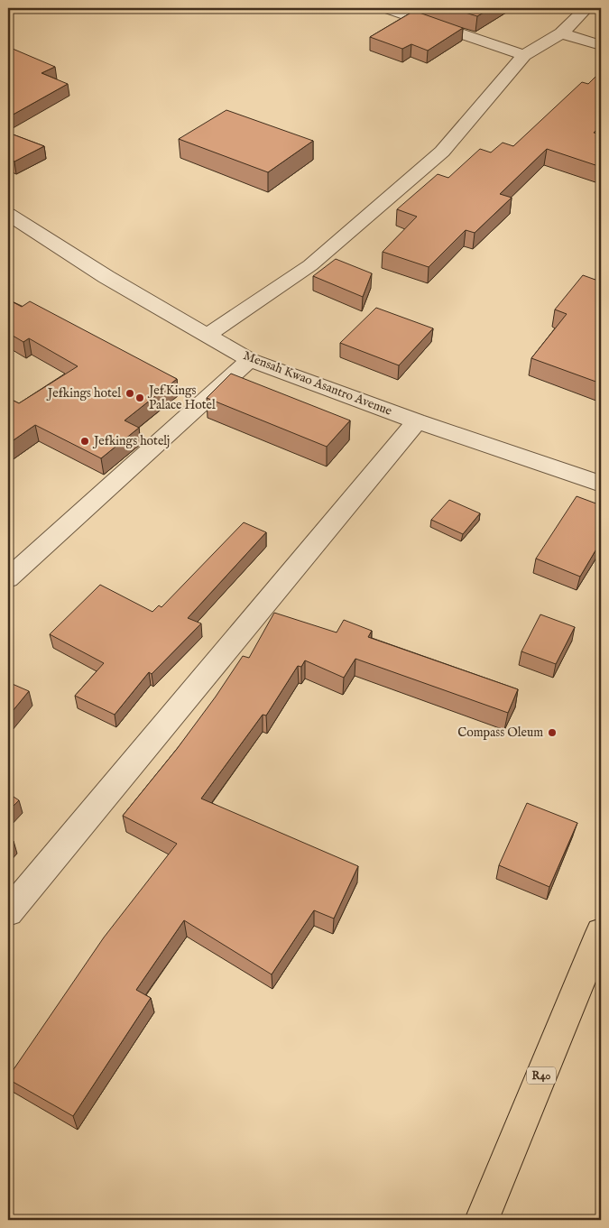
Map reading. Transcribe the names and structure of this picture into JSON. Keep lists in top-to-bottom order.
{
  "streets": {
    "main road": ["R40"],
    "street": ["Mensah Kwao Asantro Avenue"]
  },
  "places": [
    "Jefkings hotel",
    "JefKings Palace Hotel",
    "Jefkings hotelj",
    "Compass Oleum"
  ]
}
